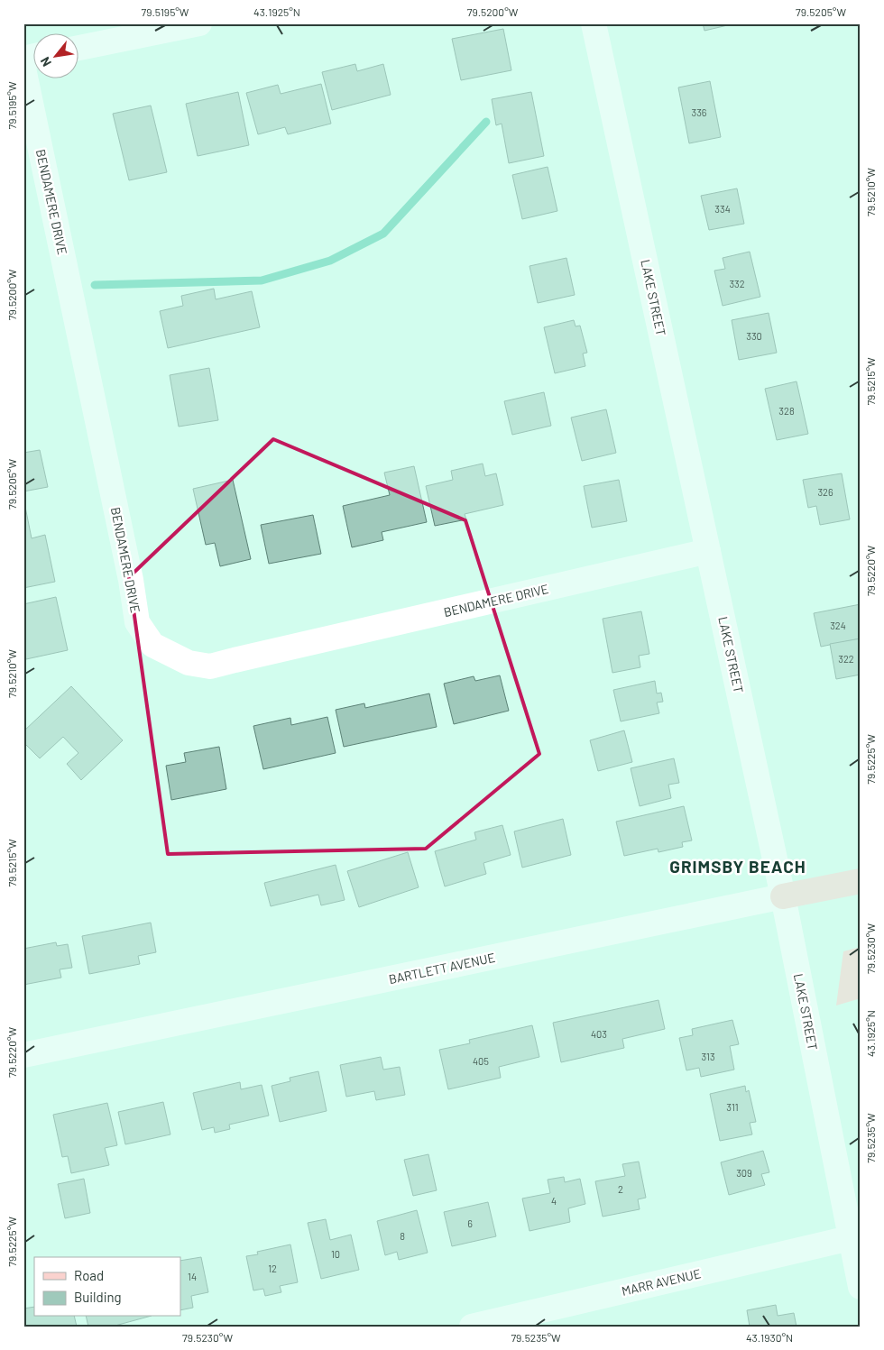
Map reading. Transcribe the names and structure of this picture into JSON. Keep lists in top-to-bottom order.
{
  "streets": {
    "main road": ["BARTLETT AVENUE"],
    "street": ["BENDAMERE DRIVE", "LAKE STREET", "MARR AVENUE"]
  },
  "crossings": [
    ["BENDAMERE DRIVE", "LAKE STREET"],
    ["LAKE STREET", "BARTLETT AVENUE"],
    ["LAKE STREET", "MARR AVENUE"]
  ],
  "districts": ["GRIMSBY BEACH"],
  "house_numbers": [
    "336",
    "334",
    "332",
    "330",
    "328",
    "326",
    "324",
    "322",
    "403",
    "313",
    "405",
    "311",
    "309",
    "2",
    "4",
    "6",
    "8",
    "10",
    "12",
    "14"
  ],
  "legend": ["Road", "Building"],
  "north": "bottom left",
  "coordinates": [
    "79.5195°W",
    "43.1925°N",
    "79.5200°W",
    "79.5205°W",
    "79.5210°W",
    "79.5215°W",
    "79.5220°W",
    "79.5225°W",
    "79.5230°W",
    "79.5235°W",
    "43.1930°N"
  ]
}
